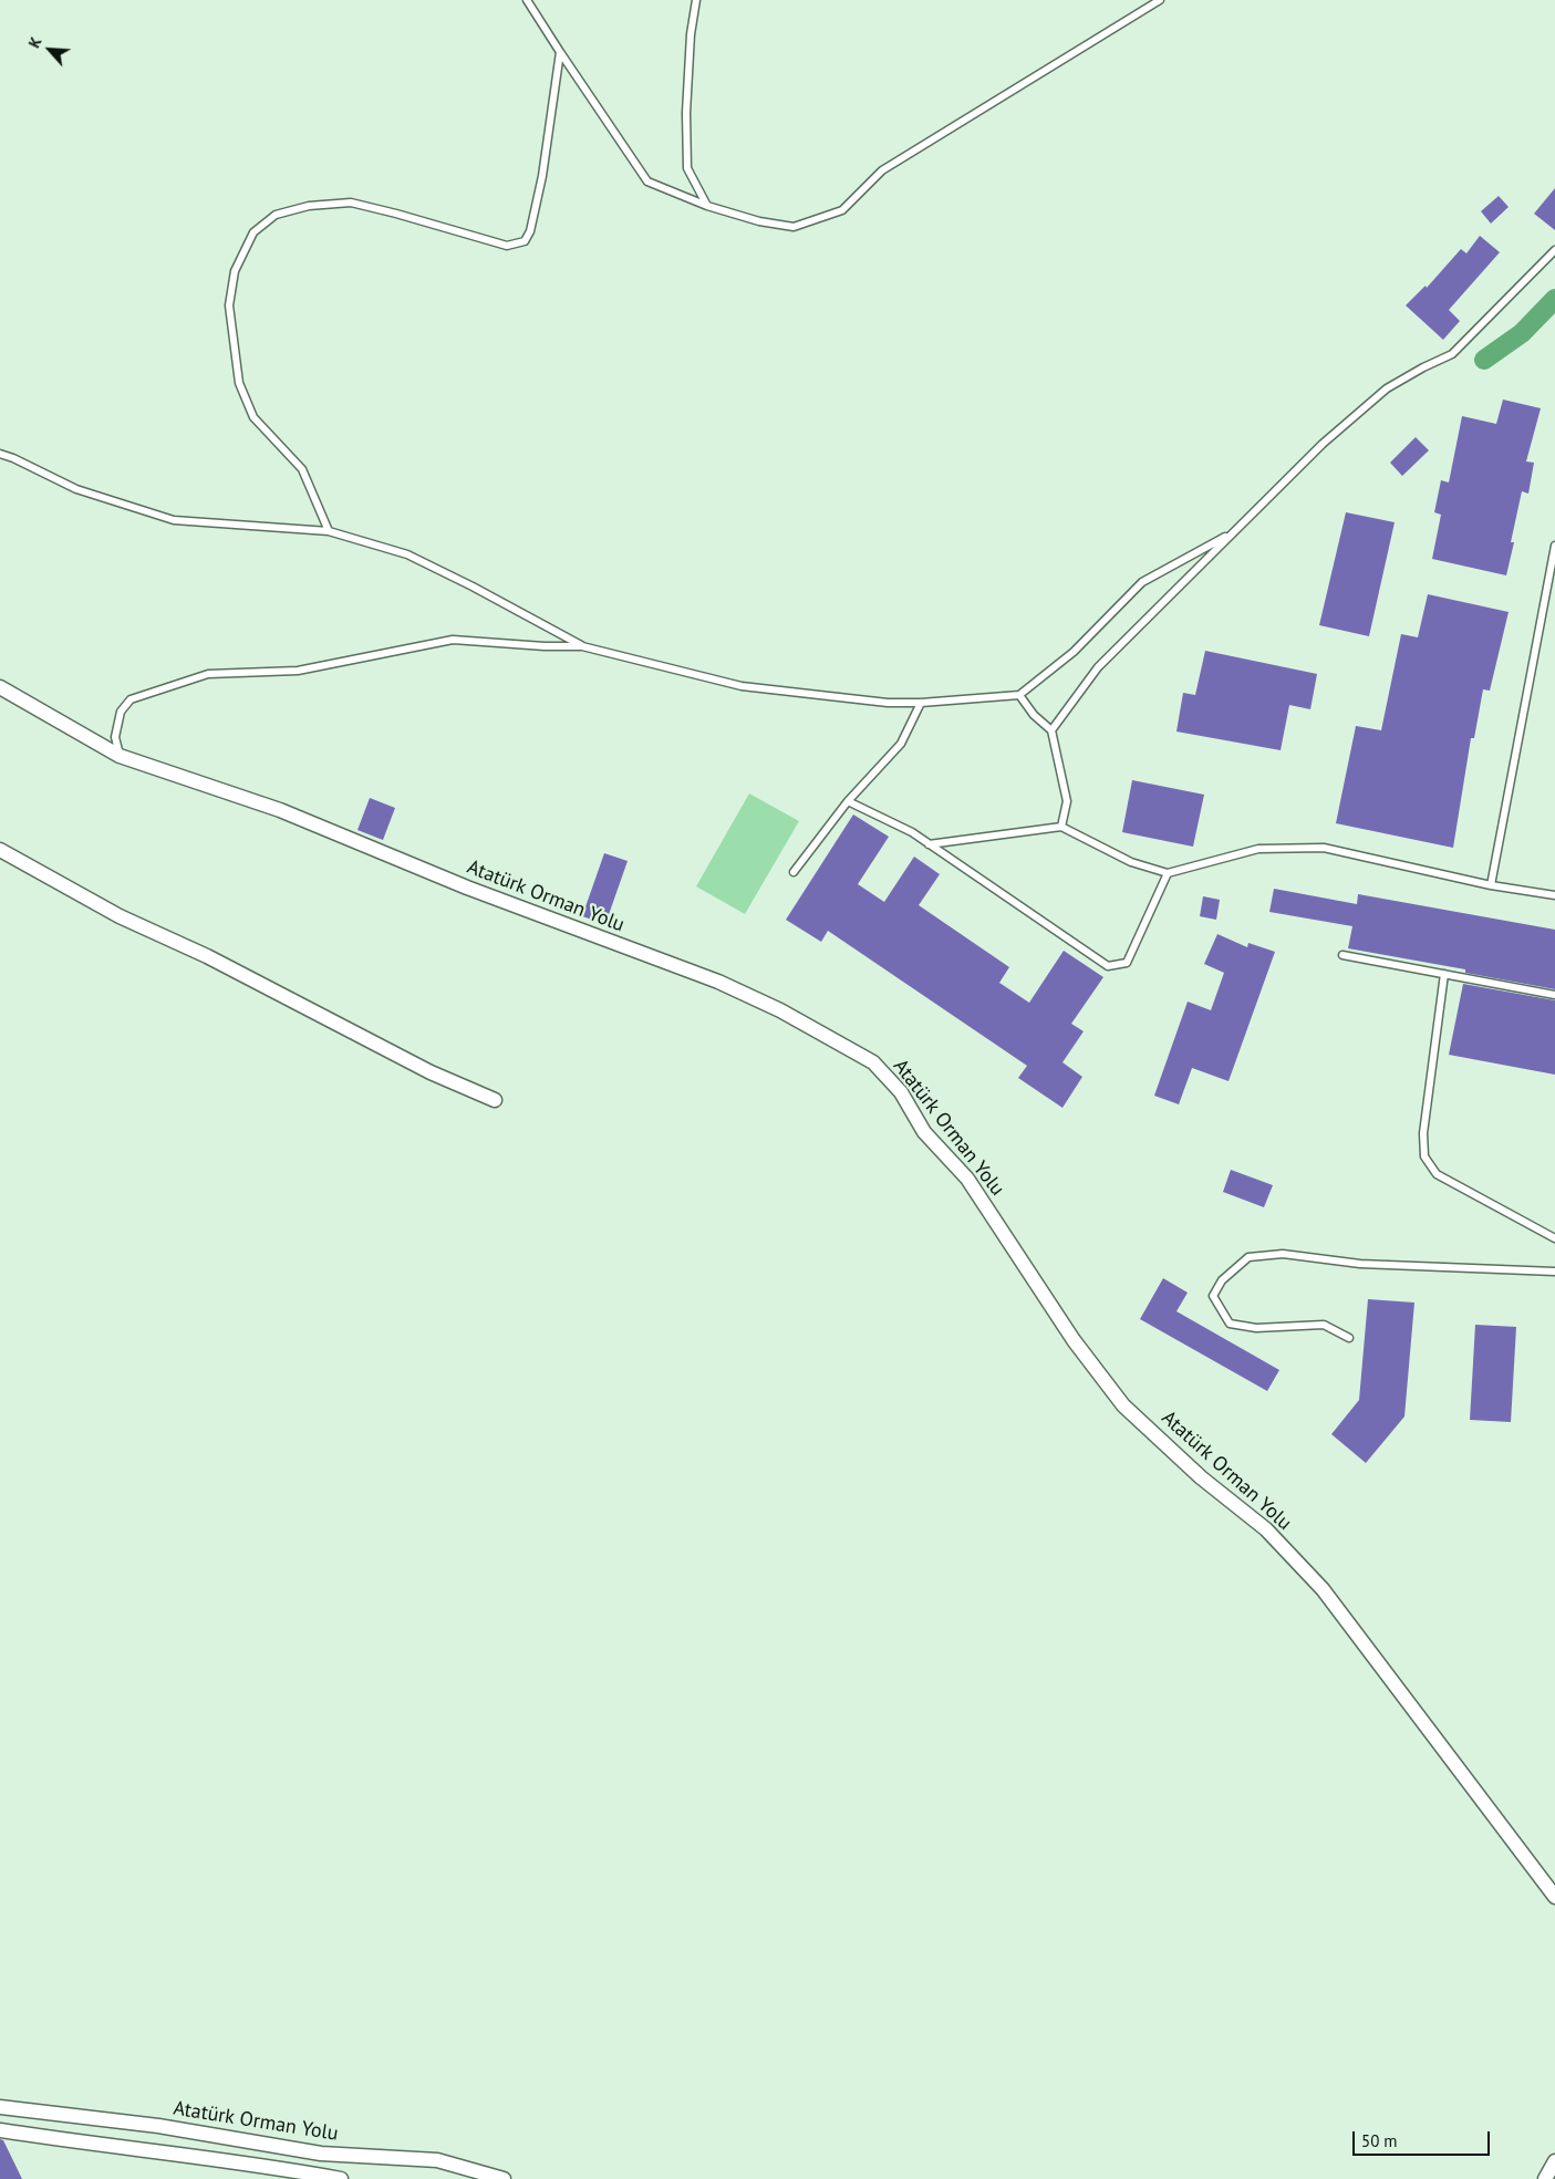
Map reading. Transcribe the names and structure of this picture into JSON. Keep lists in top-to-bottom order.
{
  "streets": {
    "street": ["Atatürk Orman Yolu"]
  },
  "scale_bar": "50 m",
  "north": "top left"
}
